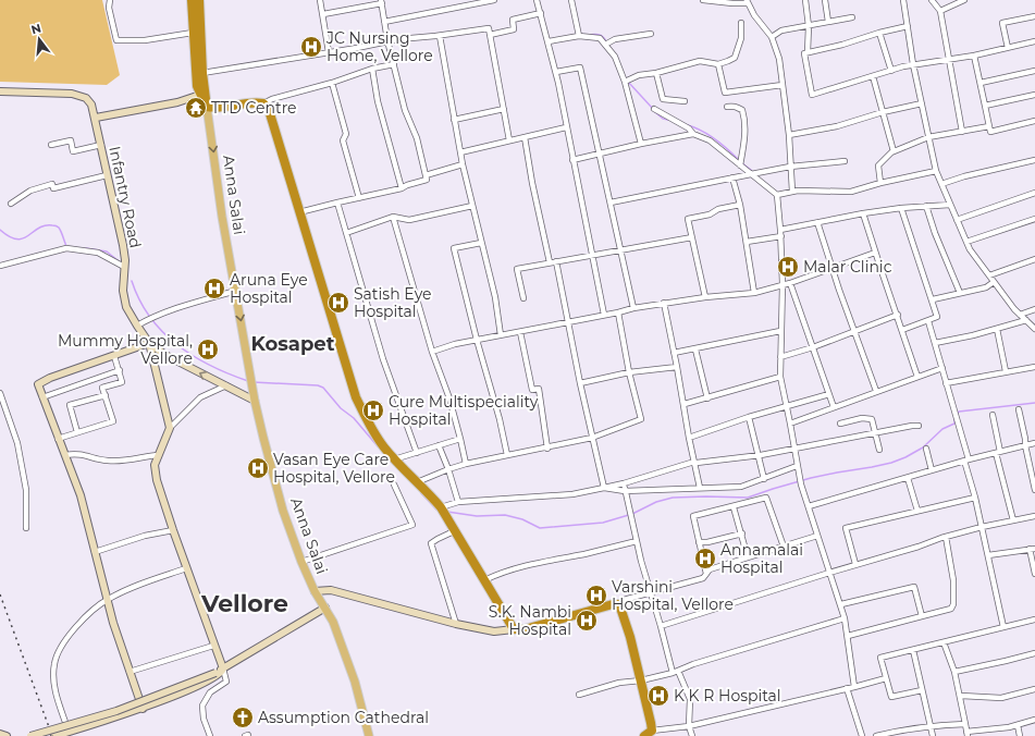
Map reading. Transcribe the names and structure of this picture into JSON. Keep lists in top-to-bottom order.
{
  "streets": {
    "highway": ["Anna Salai"],
    "street": ["Infantry Road"]
  },
  "crossings": [
    ["Anna Salai", "Infantry Road"]
  ],
  "districts": ["Kosapet", "Vellore"],
  "places": {
    "hospital": [
      "JC Nursing Home, Vellore",
      "Malar Clinic",
      "Aruna Eye Hospital",
      "Satish Eye Hospital",
      "Mummy Hospital, Vellore",
      "Cure Multispeciality Hospital",
      "Vasan Eye Care Hospital, Vellore",
      "Annamalai Hospital",
      "Varshini Hospital, Vellore",
      "S.K. Nambi Hospital",
      "K K R Hospital"
    ],
    "temple": ["TTD Centre"],
    "church": ["Assumption Cathedral"]
  },
  "north": "top"
}
